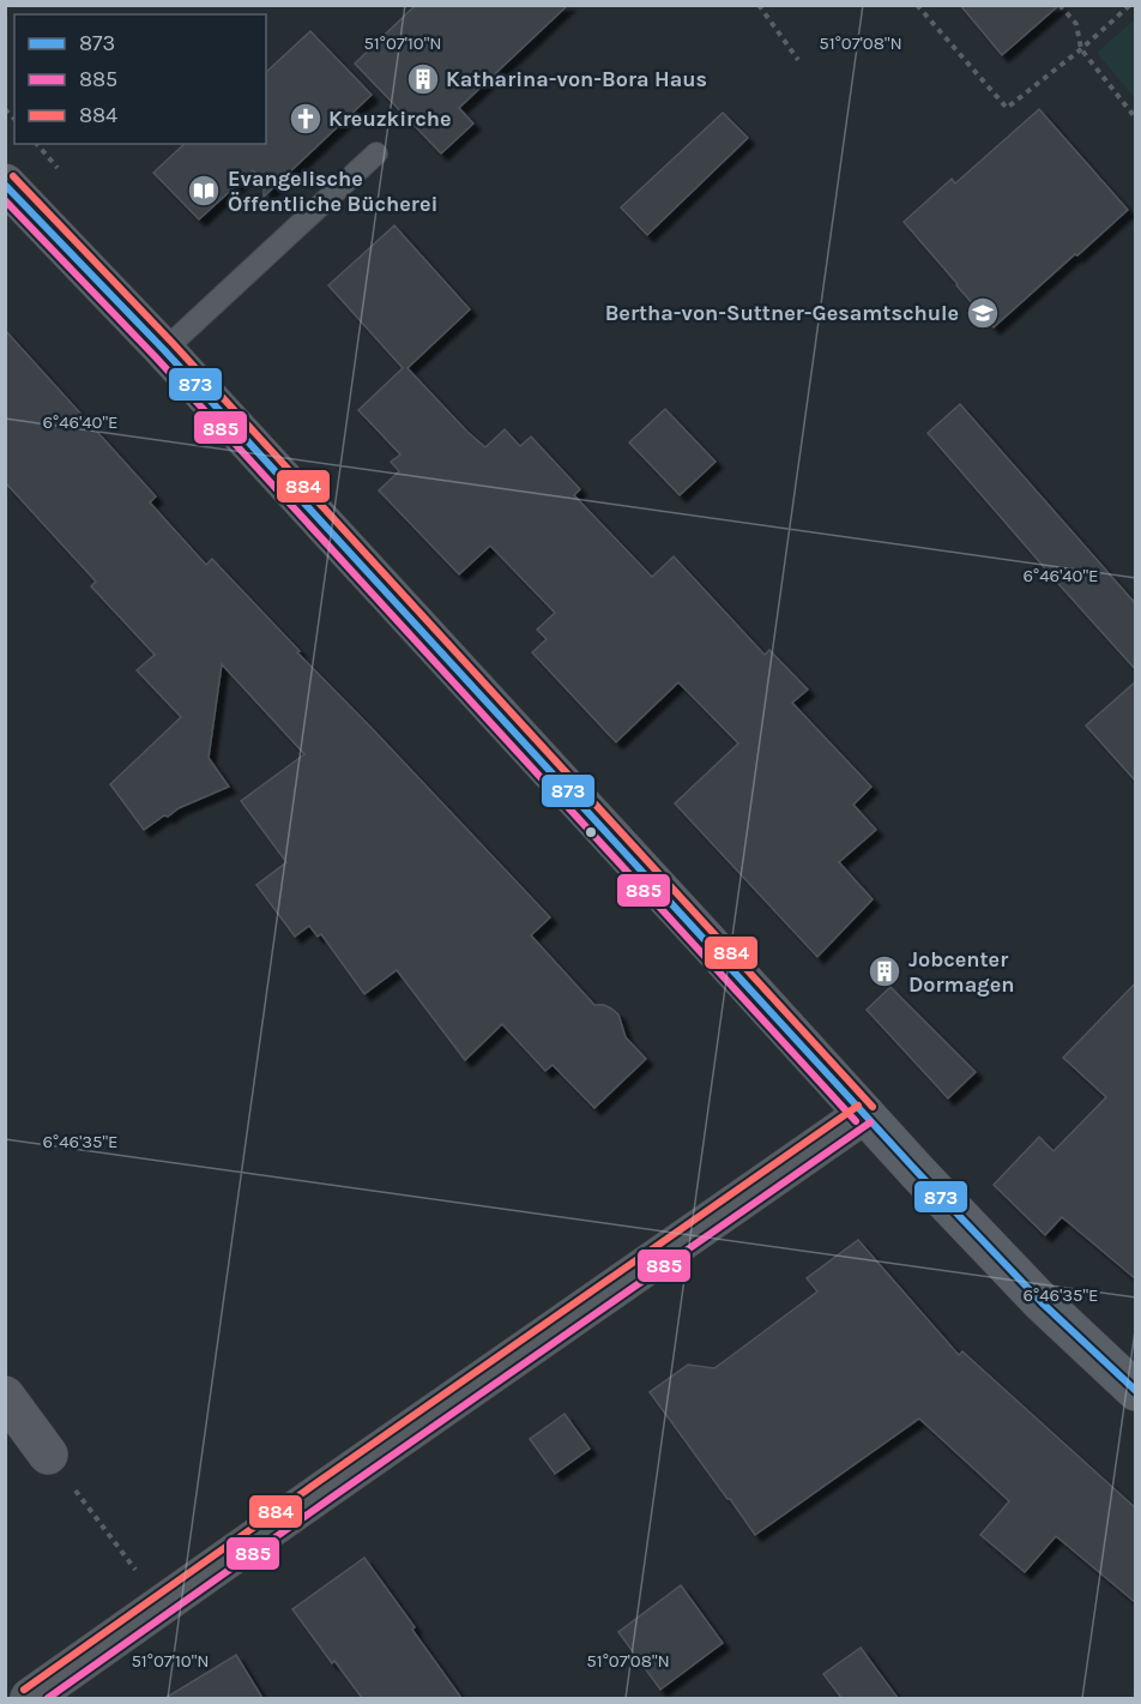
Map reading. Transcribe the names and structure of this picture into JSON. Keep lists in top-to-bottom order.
{
  "places": {
    "building": ["Katharina-von-Bora Haus", "Jobcenter Dormagen"],
    "church": ["Kreuzkirche"],
    "library": ["Evangelische Öffentliche Bücherei"],
    "school or university": ["Bertha-von-Suttner-Gesamtschule"]
  },
  "lines": ["transit line 884", "transit line 873", "transit line 885"],
  "legend": ["873", "885", "884"],
  "coordinates": [
    "51°07'10\"N",
    "51°07'08\"N",
    "6°46'40\"E",
    "6°46'35\"E"
  ]
}
